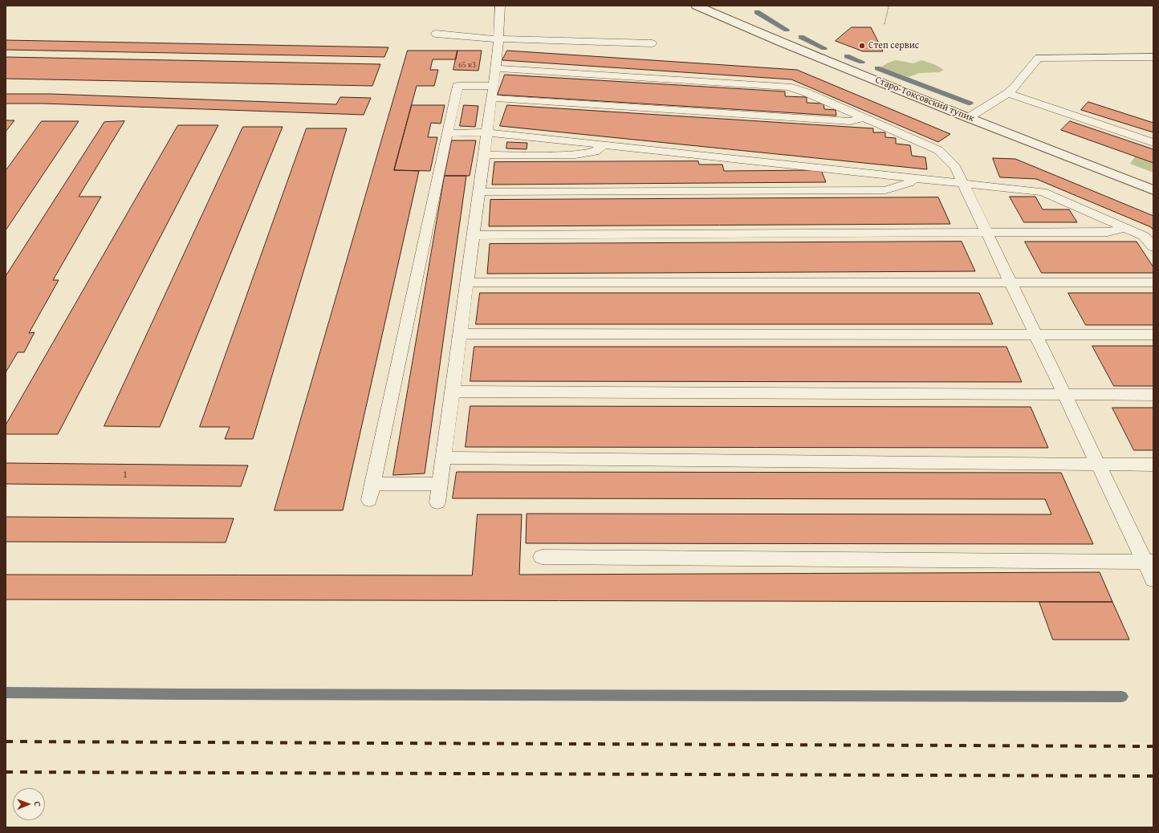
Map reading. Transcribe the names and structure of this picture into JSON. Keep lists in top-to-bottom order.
{
  "streets": {
    "street": ["Старо-Токсовский тупик"]
  },
  "places": ["Степ сервис"],
  "house_numbers": ["65 к3", "1"],
  "north": "right"
}
